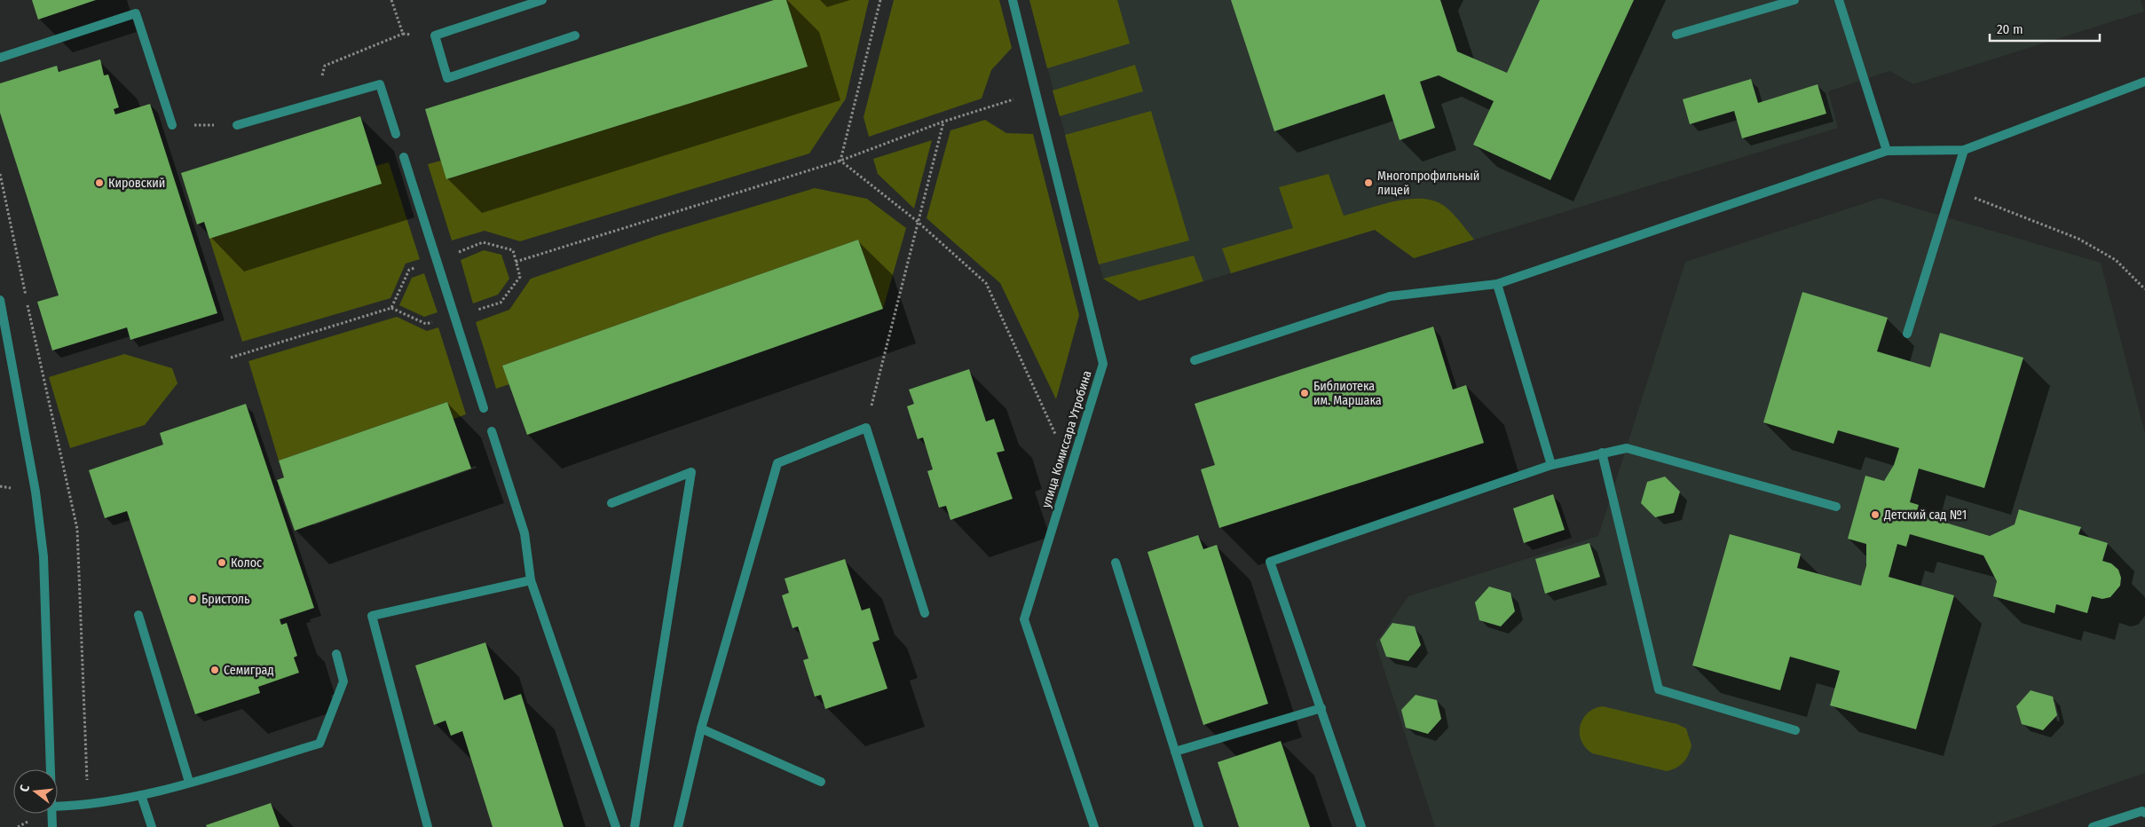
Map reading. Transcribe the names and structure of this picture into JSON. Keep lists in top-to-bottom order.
{
  "streets": {
    "street": ["улица Комиссара Утробина"]
  },
  "places": [
    "Кировский",
    "Многопрофильный лицей",
    "Библиотека им. Маршака",
    "Детский сад №1",
    "Колос",
    "Бристоль",
    "Семиград"
  ],
  "scale_bar": "20 m",
  "north": "left"
}
